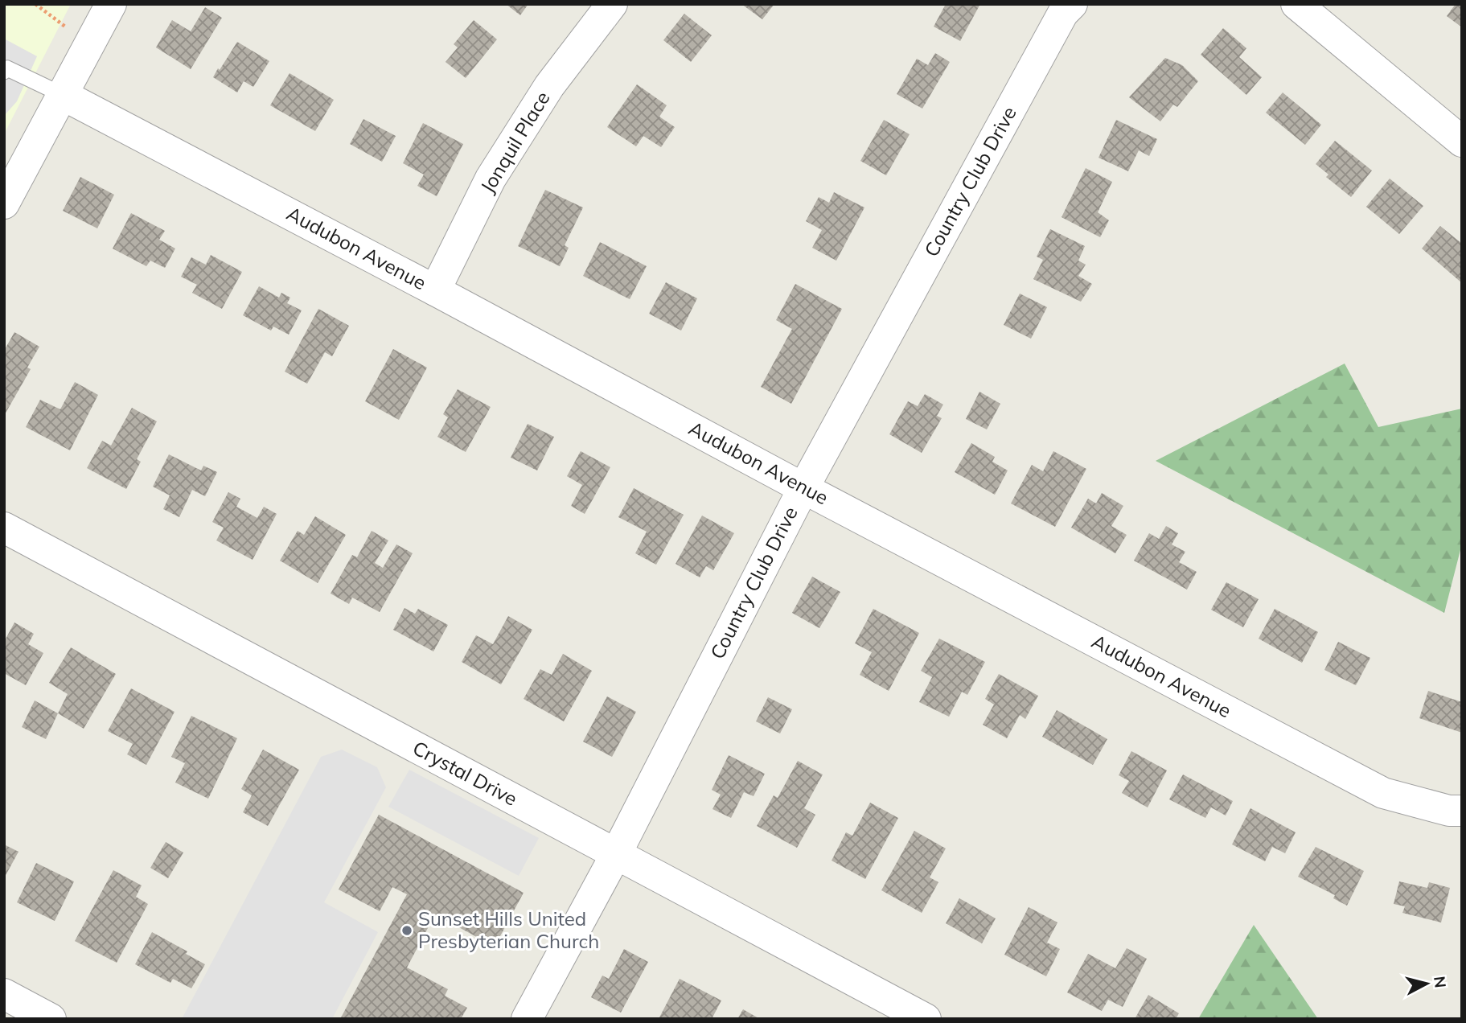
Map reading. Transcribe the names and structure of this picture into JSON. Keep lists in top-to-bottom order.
{
  "streets": {
    "street": [
      "Jonquil Place",
      "Country Club Drive",
      "Audubon Avenue",
      "Crystal Drive"
    ]
  },
  "crossings": [
    ["Jonquil Place", "Audubon Avenue"],
    ["Country Club Drive", "Audubon Avenue"],
    ["Country Club Drive", "Crystal Drive"]
  ],
  "places": ["Sunset Hills United Presbyterian Church"],
  "north": "right"
}
